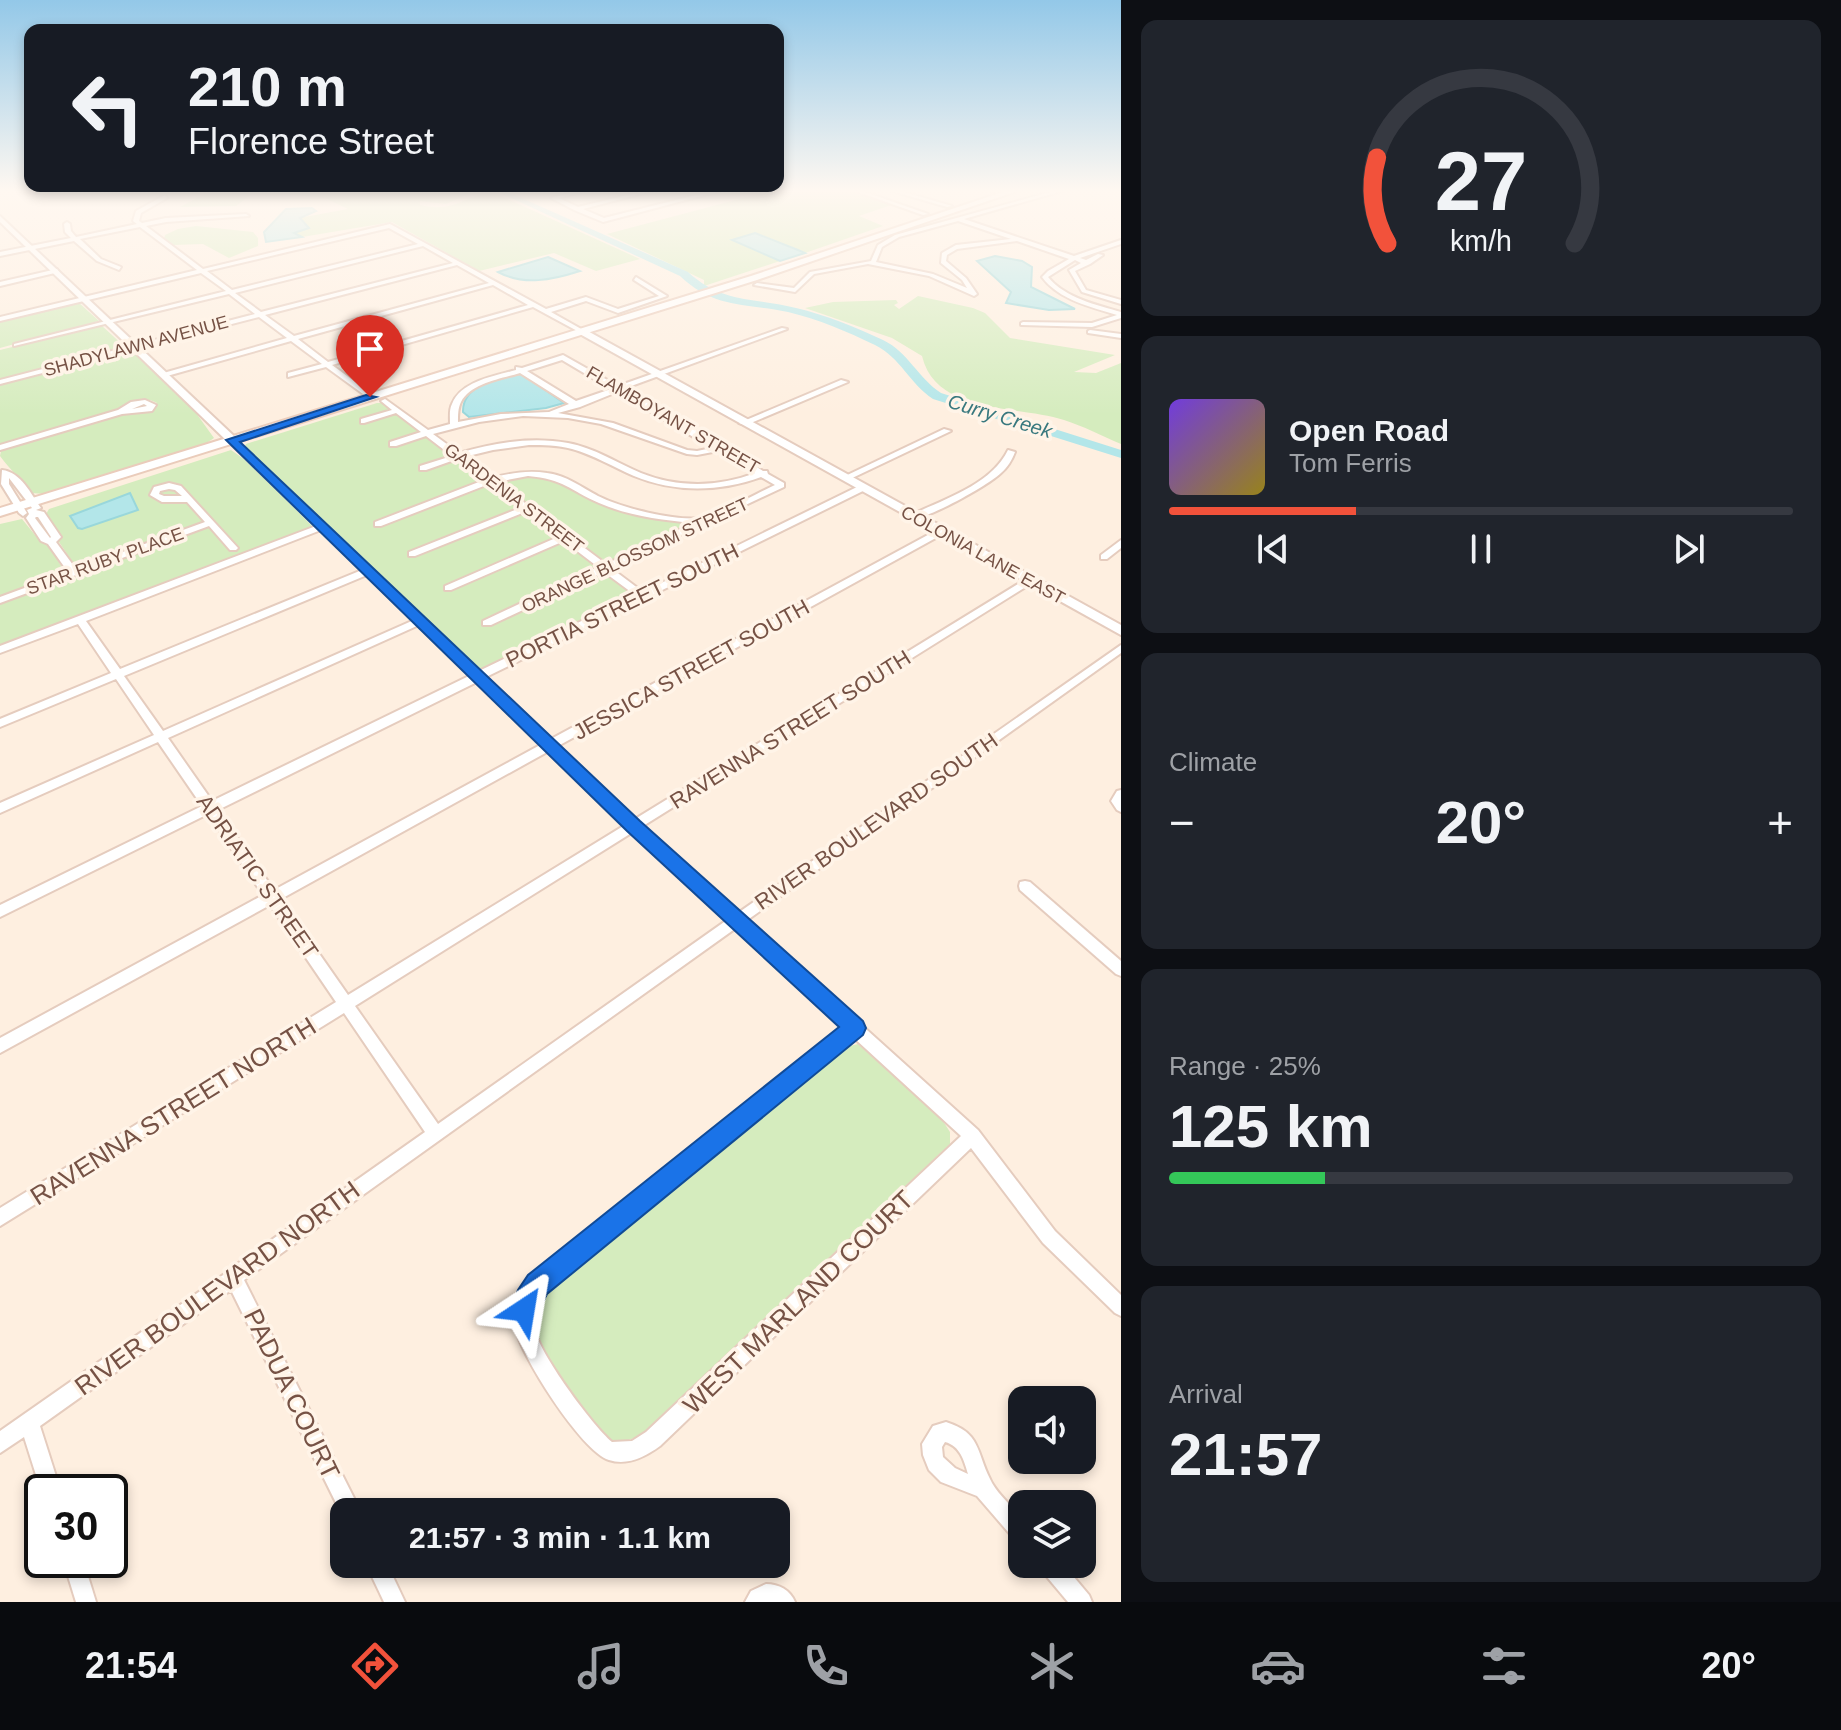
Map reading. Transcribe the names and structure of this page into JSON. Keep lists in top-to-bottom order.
{
  "streets": {
    "street": [
      "SHADYLAWN AVENUE",
      "FLAMBOYANT STREET",
      "GARDENIA STREET",
      "ORANGE BLOSSOM STREET",
      "COLONIA LANE EAST",
      "STAR RUBY PLACE",
      "PORTIA STREET SOUTH",
      "JESSICA STREET SOUTH",
      "RAVENNA STREET SOUTH",
      "RIVER BOULEVARD SOUTH",
      "ADRIATIC STREET",
      "RAVENNA STREET NORTH",
      "RIVER BOULEVARD NORTH",
      "WEST MARLAND COURT",
      "PADUA COURT"
    ]
  },
  "crossings": [
    ["FLAMBOYANT STREET", "ORANGE BLOSSOM STREET"],
    ["GARDENIA STREET", "ORANGE BLOSSOM STREET"],
    ["GARDENIA STREET", "PORTIA STREET SOUTH"],
    ["COLONIA LANE EAST", "PORTIA STREET SOUTH"],
    ["COLONIA LANE EAST", "JESSICA STREET SOUTH"],
    ["COLONIA LANE EAST", "RAVENNA STREET SOUTH"],
    ["PORTIA STREET SOUTH", "ADRIATIC STREET"],
    ["JESSICA STREET SOUTH", "ADRIATIC STREET"],
    ["RAVENNA STREET SOUTH", "ADRIATIC STREET"],
    ["RAVENNA STREET SOUTH", "RAVENNA STREET NORTH"],
    ["RIVER BOULEVARD SOUTH", "ADRIATIC STREET"],
    ["RIVER BOULEVARD SOUTH", "RIVER BOULEVARD NORTH"],
    ["ADRIATIC STREET", "RAVENNA STREET NORTH"],
    ["ADRIATIC STREET", "RIVER BOULEVARD NORTH"],
    ["RIVER BOULEVARD NORTH", "PADUA COURT"]
  ],
  "water": ["Curry Creek"],
  "page": {
    "turn": ["210 m", "Florence Street"],
    "song": ["Open Road", "Tom Ferris"],
    "tile": [
      "Climate",
      ["Range · 25%", "125 km"],
      ["Arrival", "21:57"]
    ],
    "heat": ["−", "20°", "+"],
    "limit": "30",
    "trip": "21:57 · 3 min · 1.1 km",
    "tabs": ["21:54", "20°"],
    "gauge": ["27", "km/h"]
  }
}
